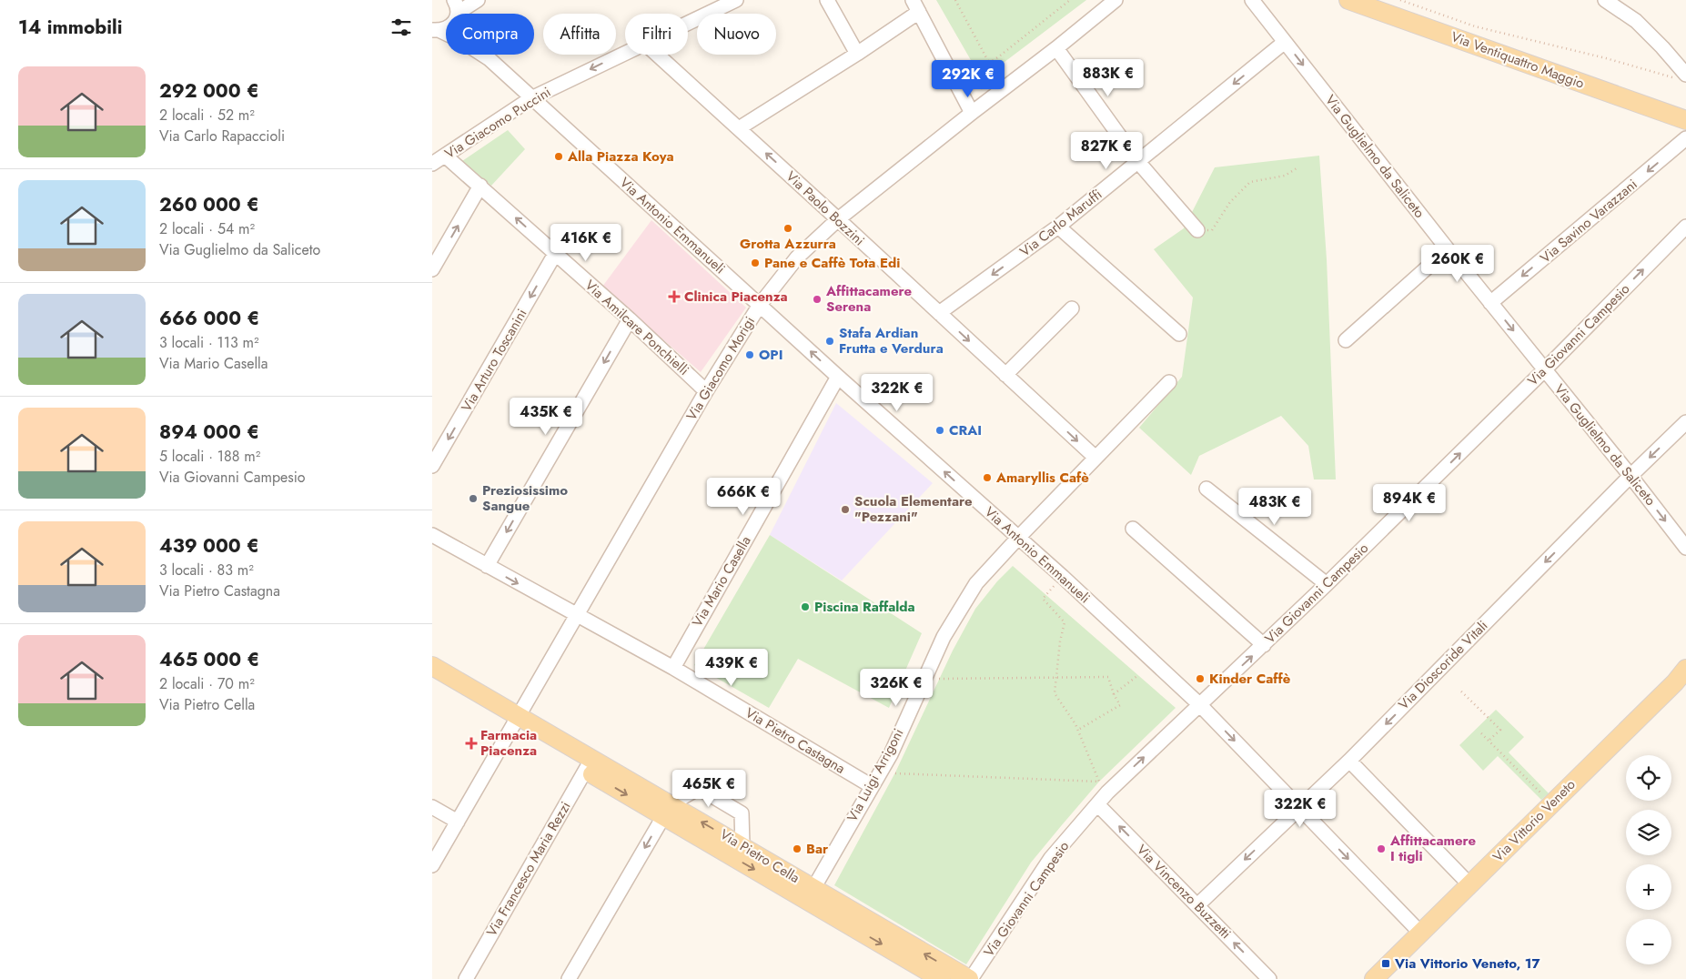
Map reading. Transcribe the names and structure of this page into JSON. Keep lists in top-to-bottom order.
{
  "streets": {
    "main road": ["Via Ventiquattro Maggio", "Via Vittorio Veneto", "Via Pietro Cella"],
    "street": [
      "Via Giacomo Puccini",
      "Via Guglielmo da Saliceto",
      "Via Paolo Bozzini",
      "Via Savino Varazzani",
      "Via Carlo Maruffi",
      "Via Antonio Emmanueli",
      "Via Amilcare Ponchielli",
      "Via Giovanni Campesio",
      "Via Arturo Toscanini",
      "Via Giacomo Morigi",
      "Via Mario Casella",
      "Via Dioscoride Vitali",
      "Via Pietro Castagna",
      "Via Luigi Arrigoni",
      "Via Francesco Maria Rezzi",
      "Via Vincenzo Buzzetti"
    ]
  },
  "crossings": [
    ["Via Giacomo Puccini", "Via Antonio Emmanueli"],
    ["Via Giacomo Puccini", "Via Amilcare Ponchielli"],
    ["Via Guglielmo da Saliceto", "Via Savino Varazzani"],
    ["Via Guglielmo da Saliceto", "Via Carlo Maruffi"],
    ["Via Guglielmo da Saliceto", "Via Giovanni Campesio"],
    ["Via Guglielmo da Saliceto", "Via Dioscoride Vitali"],
    ["Via Paolo Bozzini", "Via Carlo Maruffi"],
    ["Via Paolo Bozzini", "Via Giacomo Morigi"],
    ["Via Paolo Bozzini", "Via Luigi Arrigoni"],
    ["Via Antonio Emmanueli", "Via Giovanni Campesio"],
    ["Via Antonio Emmanueli", "Via Giacomo Morigi"],
    ["Via Antonio Emmanueli", "Via Mario Casella"],
    ["Via Antonio Emmanueli", "Via Dioscoride Vitali"],
    ["Via Antonio Emmanueli", "Via Luigi Arrigoni"],
    ["Via Antonio Emmanueli", "Via Vittorio Veneto"],
    ["Via Amilcare Ponchielli", "Via Arturo Toscanini"],
    ["Via Amilcare Ponchielli", "Via Giacomo Morigi"],
    ["Via Giovanni Campesio", "Via Pietro Cella"],
    ["Via Giovanni Campesio", "Via Vincenzo Buzzetti"],
    ["Via Giacomo Morigi", "Via Pietro Castagna"],
    ["Via Giacomo Morigi", "Via Pietro Cella"],
    ["Via Mario Casella", "Via Pietro Castagna"],
    ["Via Dioscoride Vitali", "Via Vincenzo Buzzetti"],
    ["Via Pietro Castagna", "Via Luigi Arrigoni"],
    ["Via Luigi Arrigoni", "Via Pietro Cella"],
    ["Via Pietro Cella", "Via Francesco Maria Rezzi"]
  ],
  "one_way": [
    "Via Giacomo Puccini",
    "Via Guglielmo da Saliceto",
    "Via Savino Varazzani",
    "Via Carlo Maruffi",
    "Via Giovanni Campesio",
    "Via Dioscoride Vitali",
    "Via Vincenzo Buzzetti"
  ],
  "places": {
    "other": [
      "Alla Piazza Koya",
      "Grotta Azzurra",
      "Pane e Caffè Tota Edi",
      "Affittacamere Serena",
      "Stafa Ardian Frutta e Verdura",
      "OPI",
      "CRAI",
      "Amaryllis Cafè",
      "Preziosissimo Sangue",
      "Scuola Elementare \"Pezzani\"",
      "Piscina Raffalda",
      "Kinder Caffè",
      "Bar",
      "Affittacamere I tigli"
    ],
    "health": ["Clinica Piacenza", "Farmacia Piacenza"],
    "transit": ["Via Vittorio Veneto, 17"]
  },
  "page": {
    "heading": "14 immobili",
    "chip": [
      "Compra",
      "Affitta",
      "Filtri",
      "Nuovo"
    ],
    "list": [
      {
        "name": "292 000 €",
        "note": "2 locali · 52 m² · Via Carlo Rapaccioli"
      },
      {
        "name": "260 000 €",
        "note": "2 locali · 54 m² · Via Guglielmo da Saliceto"
      },
      {
        "name": "666 000 €",
        "note": "3 locali · 113 m² · Via Mario Casella"
      },
      {
        "name": "894 000 €",
        "note": "5 locali · 188 m² · Via Giovanni Campesio"
      },
      {
        "name": "439 000 €",
        "note": "3 locali · 83 m² · Via Pietro Castagna"
      },
      {
        "name": "465 000 €",
        "note": "2 locali · 70 m² · Via Pietro Cella"
      }
    ],
    "price": [
      "883K €",
      "292K €",
      "827K €",
      "416K €",
      "260K €",
      "322K €",
      "435K €",
      "666K €",
      "894K €",
      "483K €",
      "439K €",
      "326K €",
      "465K €",
      "322K €"
    ],
    "map_buttons": ["+", "−"]
  }
}
